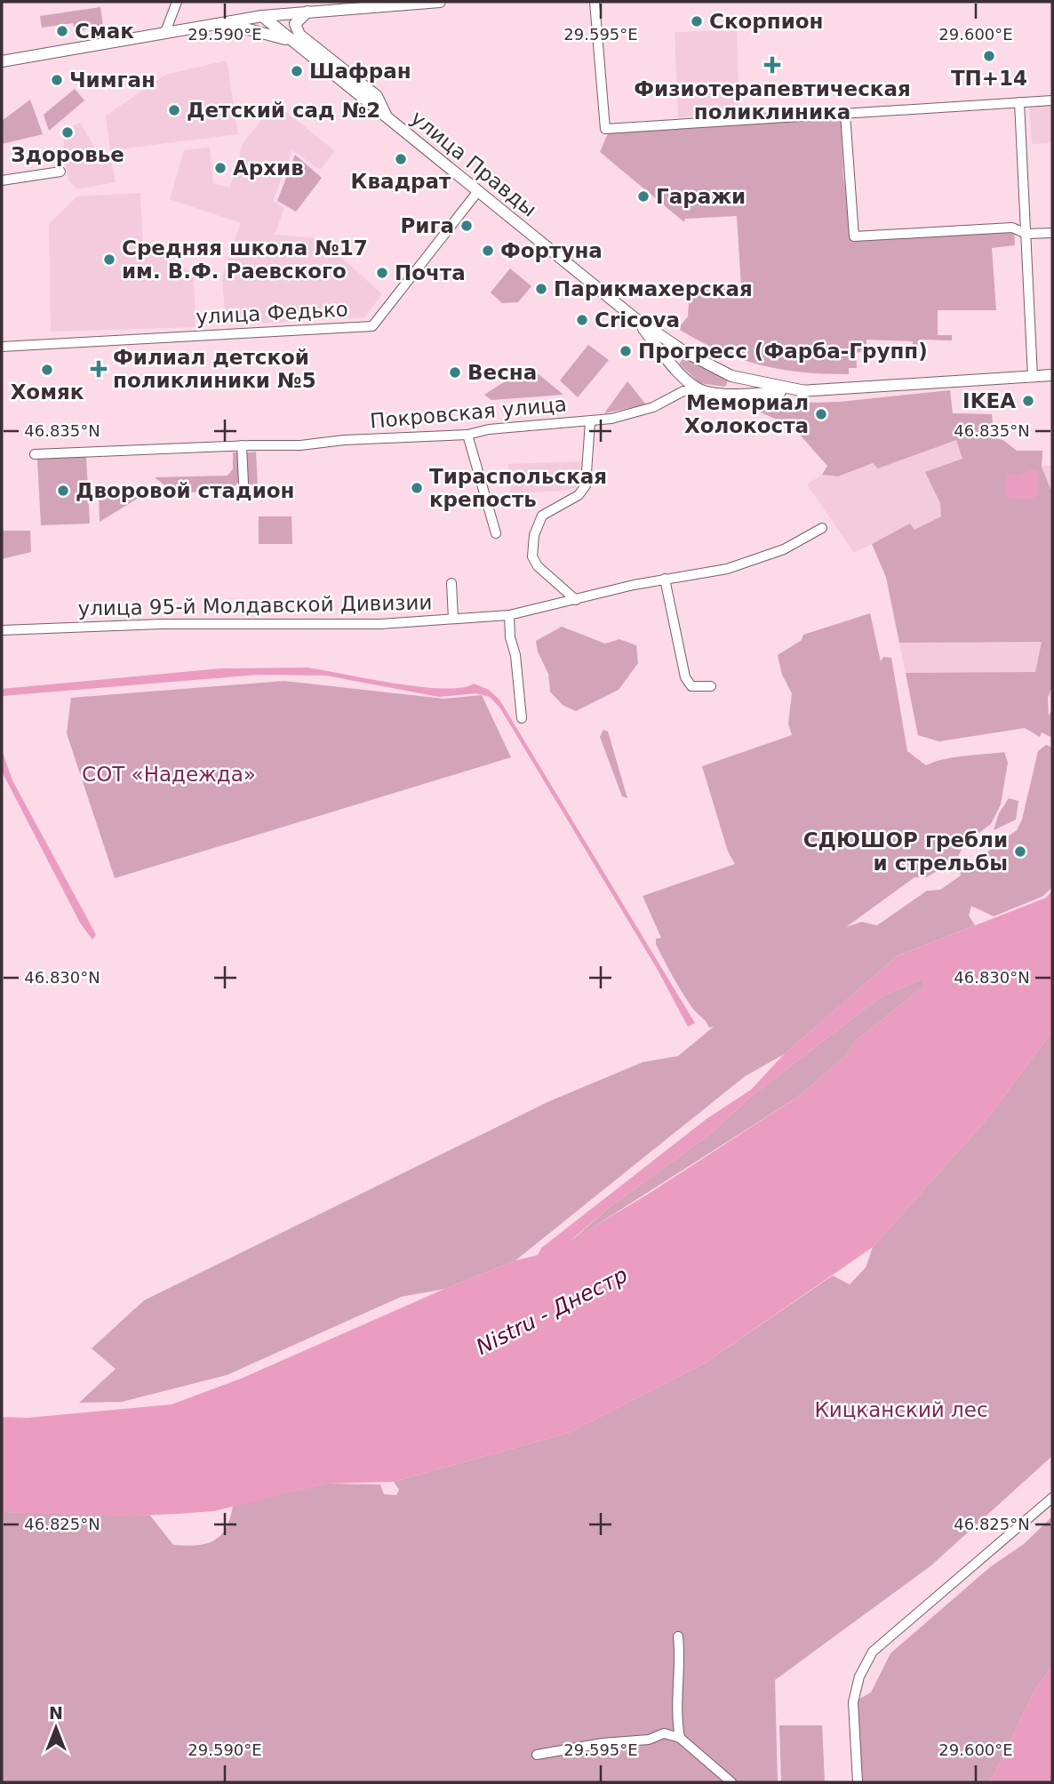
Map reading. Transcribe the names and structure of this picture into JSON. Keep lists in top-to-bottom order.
{
  "streets": {
    "main road": ["улица Правды"],
    "street": ["улица Федько", "Покровская улица", "улица 95-й Молдавской Дивизии"]
  },
  "crossings": [
    ["улица Правды", "улица Федько"]
  ],
  "water": ["Nistru - Днестр"],
  "parks": ["СОТ «Надежда»", "Кицканский лес"],
  "places": {
    "other": [
      "Скорпион",
      "Смак",
      "ТП+14",
      "Шафран",
      "Чимган",
      "Детский сад №2",
      "Здоровье",
      "Квадрат",
      "Архив",
      "Гаражи",
      "Рига",
      "Фортуна",
      "Средняя школа №17 им. В.Ф. Раевского",
      "Почта",
      "Парикмахерская",
      "Cricova",
      "Прогресс (Фарба-Групп)",
      "Хомяк",
      "Весна",
      "IKEA",
      "Мемориал Холокоста",
      "Тираспольская крепость",
      "Дворовой стадион",
      "СДЮШОР гребли и стрельбы"
    ],
    "health": ["Физиотерапевтическая поликлиника", "Филиал детской поликлиники №5"]
  },
  "north": "top",
  "coordinates": [
    "29.590°E",
    "29.595°E",
    "29.600°E",
    "46.835°N",
    "46.830°N",
    "46.825°N"
  ]
}
